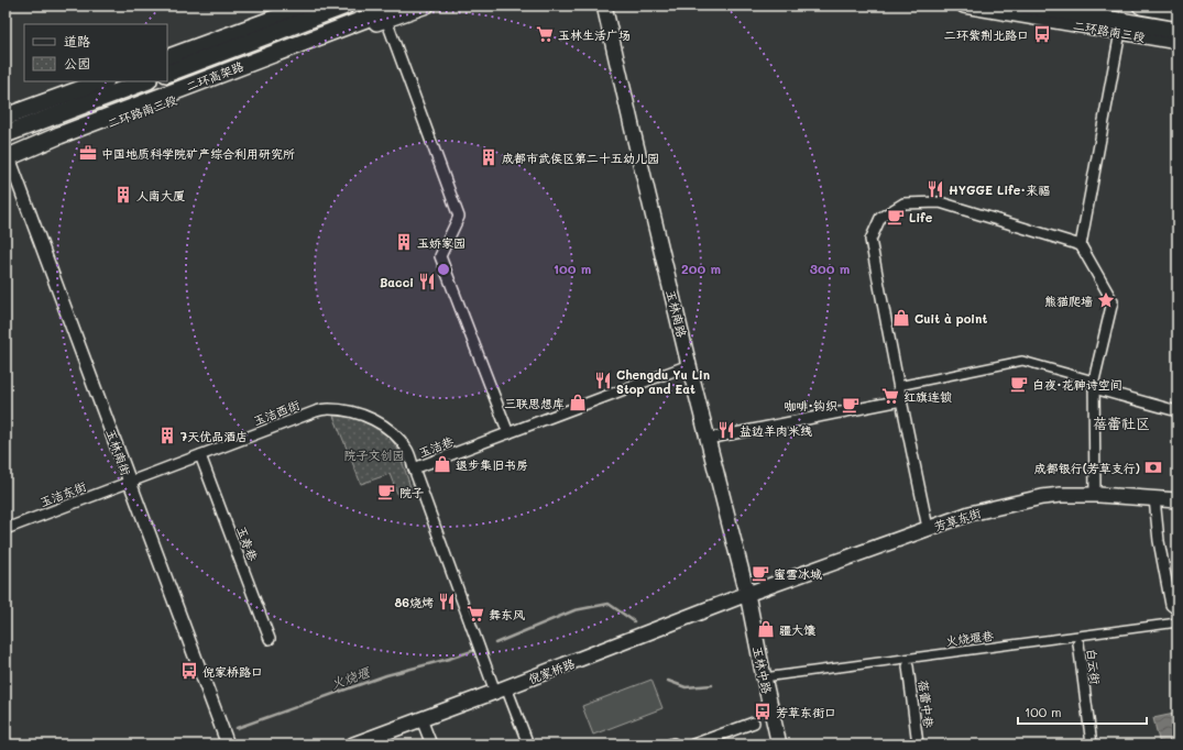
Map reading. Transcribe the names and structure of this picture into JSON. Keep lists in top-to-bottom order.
{
  "streets": {
    "main road": [
      "二环路南三段",
      "玉林南路",
      "芳草东街",
      "玉林中路",
      "倪家桥路"
    ],
    "street": [
      "玉洁西街",
      "玉洁巷",
      "玉林南街",
      "玉洁东街",
      "玉寿巷",
      "火烧堰巷",
      "白云街",
      "蓓蕾中巷"
    ]
  },
  "crossings": [
    ["二环路南三段", "玉林南街"],
    ["玉林南路", "玉洁巷"],
    ["玉林南路", "芳草东街"],
    ["玉林南路", "玉林中路"],
    ["玉林南路", "倪家桥路"],
    ["玉洁西街", "玉洁巷"],
    ["玉洁西街", "玉林南街"],
    ["玉洁西街", "玉洁东街"],
    ["玉洁西街", "玉寿巷"],
    ["玉洁巷", "倪家桥路"],
    ["玉林南街", "玉洁东街"],
    ["芳草东街", "玉林中路"],
    ["芳草东街", "倪家桥路"],
    ["火烧堰巷", "玉林中路"],
    ["玉林中路", "倪家桥路"]
  ],
  "districts": ["蓓蕾社区"],
  "water": ["火烧堰"],
  "parks": ["院子文创园"],
  "places": {
    "supermarket": ["玉林生活广场", "红旗连锁", "舞东风"],
    "bus stop": ["二环紫荆北路口", "倪家桥路口", "芳草东街口"],
    "office": ["中国地质科学院矿产综合利用研究所"],
    "building": [
      "成都市武侯区第二十五幼儿园",
      "人南大厦",
      "玉娇家园",
      "7天优品酒店"
    ],
    "restaurant": [
      "HYGGE Life·来福",
      "Bacci",
      "Chengdu Yu Lin Stop and Eat",
      "盐边羊肉米线",
      "86烧烤"
    ],
    "cafe": [
      "Life",
      "白夜·花神诗空间",
      "咖啡·钩织",
      "院子",
      "蜜雪冰城"
    ],
    "place": ["熊猫爬墙"],
    "shop": [
      "Cuit à point",
      "三联思想库",
      "退步集旧书房",
      "疆大馕"
    ],
    "bank": ["成都银行(芳草支行)"]
  },
  "legend": ["道路", "公园"],
  "scale_bar": "100 m",
  "rings": ["100 m", "200 m", "300 m"]
}
